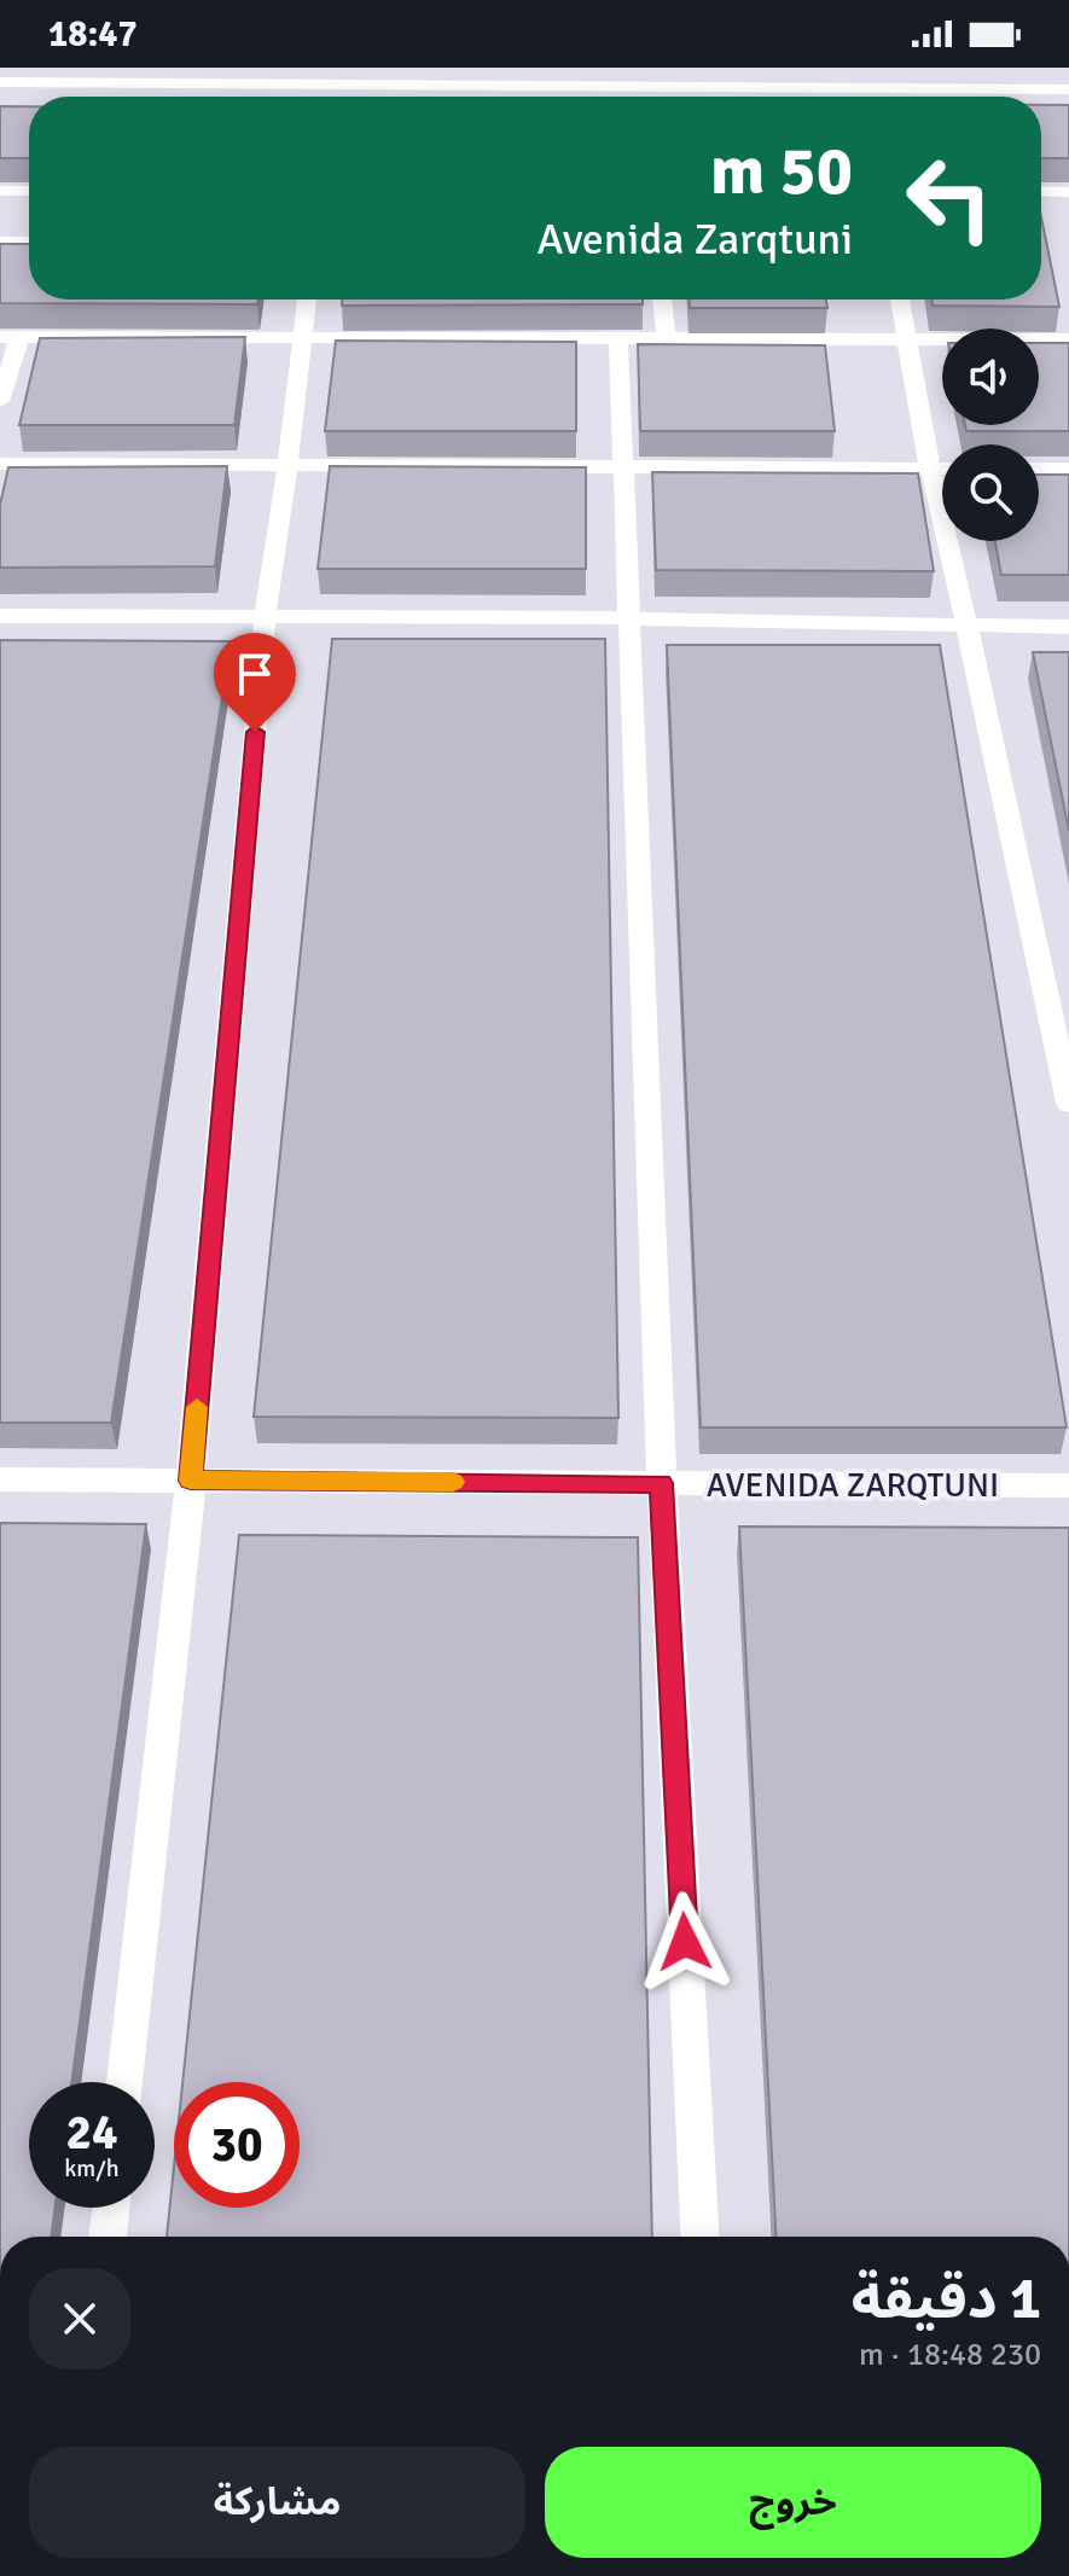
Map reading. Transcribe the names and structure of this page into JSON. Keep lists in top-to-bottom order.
{
  "streets": {
    "street": ["AVENIDA ZARQTUNI"]
  },
  "page": {
    "status": "18:47",
    "turn": ["50 m", "Avenida Zarqtuni"],
    "speed": "24 km/h",
    "limit": "30",
    "heading": ["1 دقيقة", "230 m · 18:48"],
    "buttons": ["خروج", "مشاركة"]
  }
}
